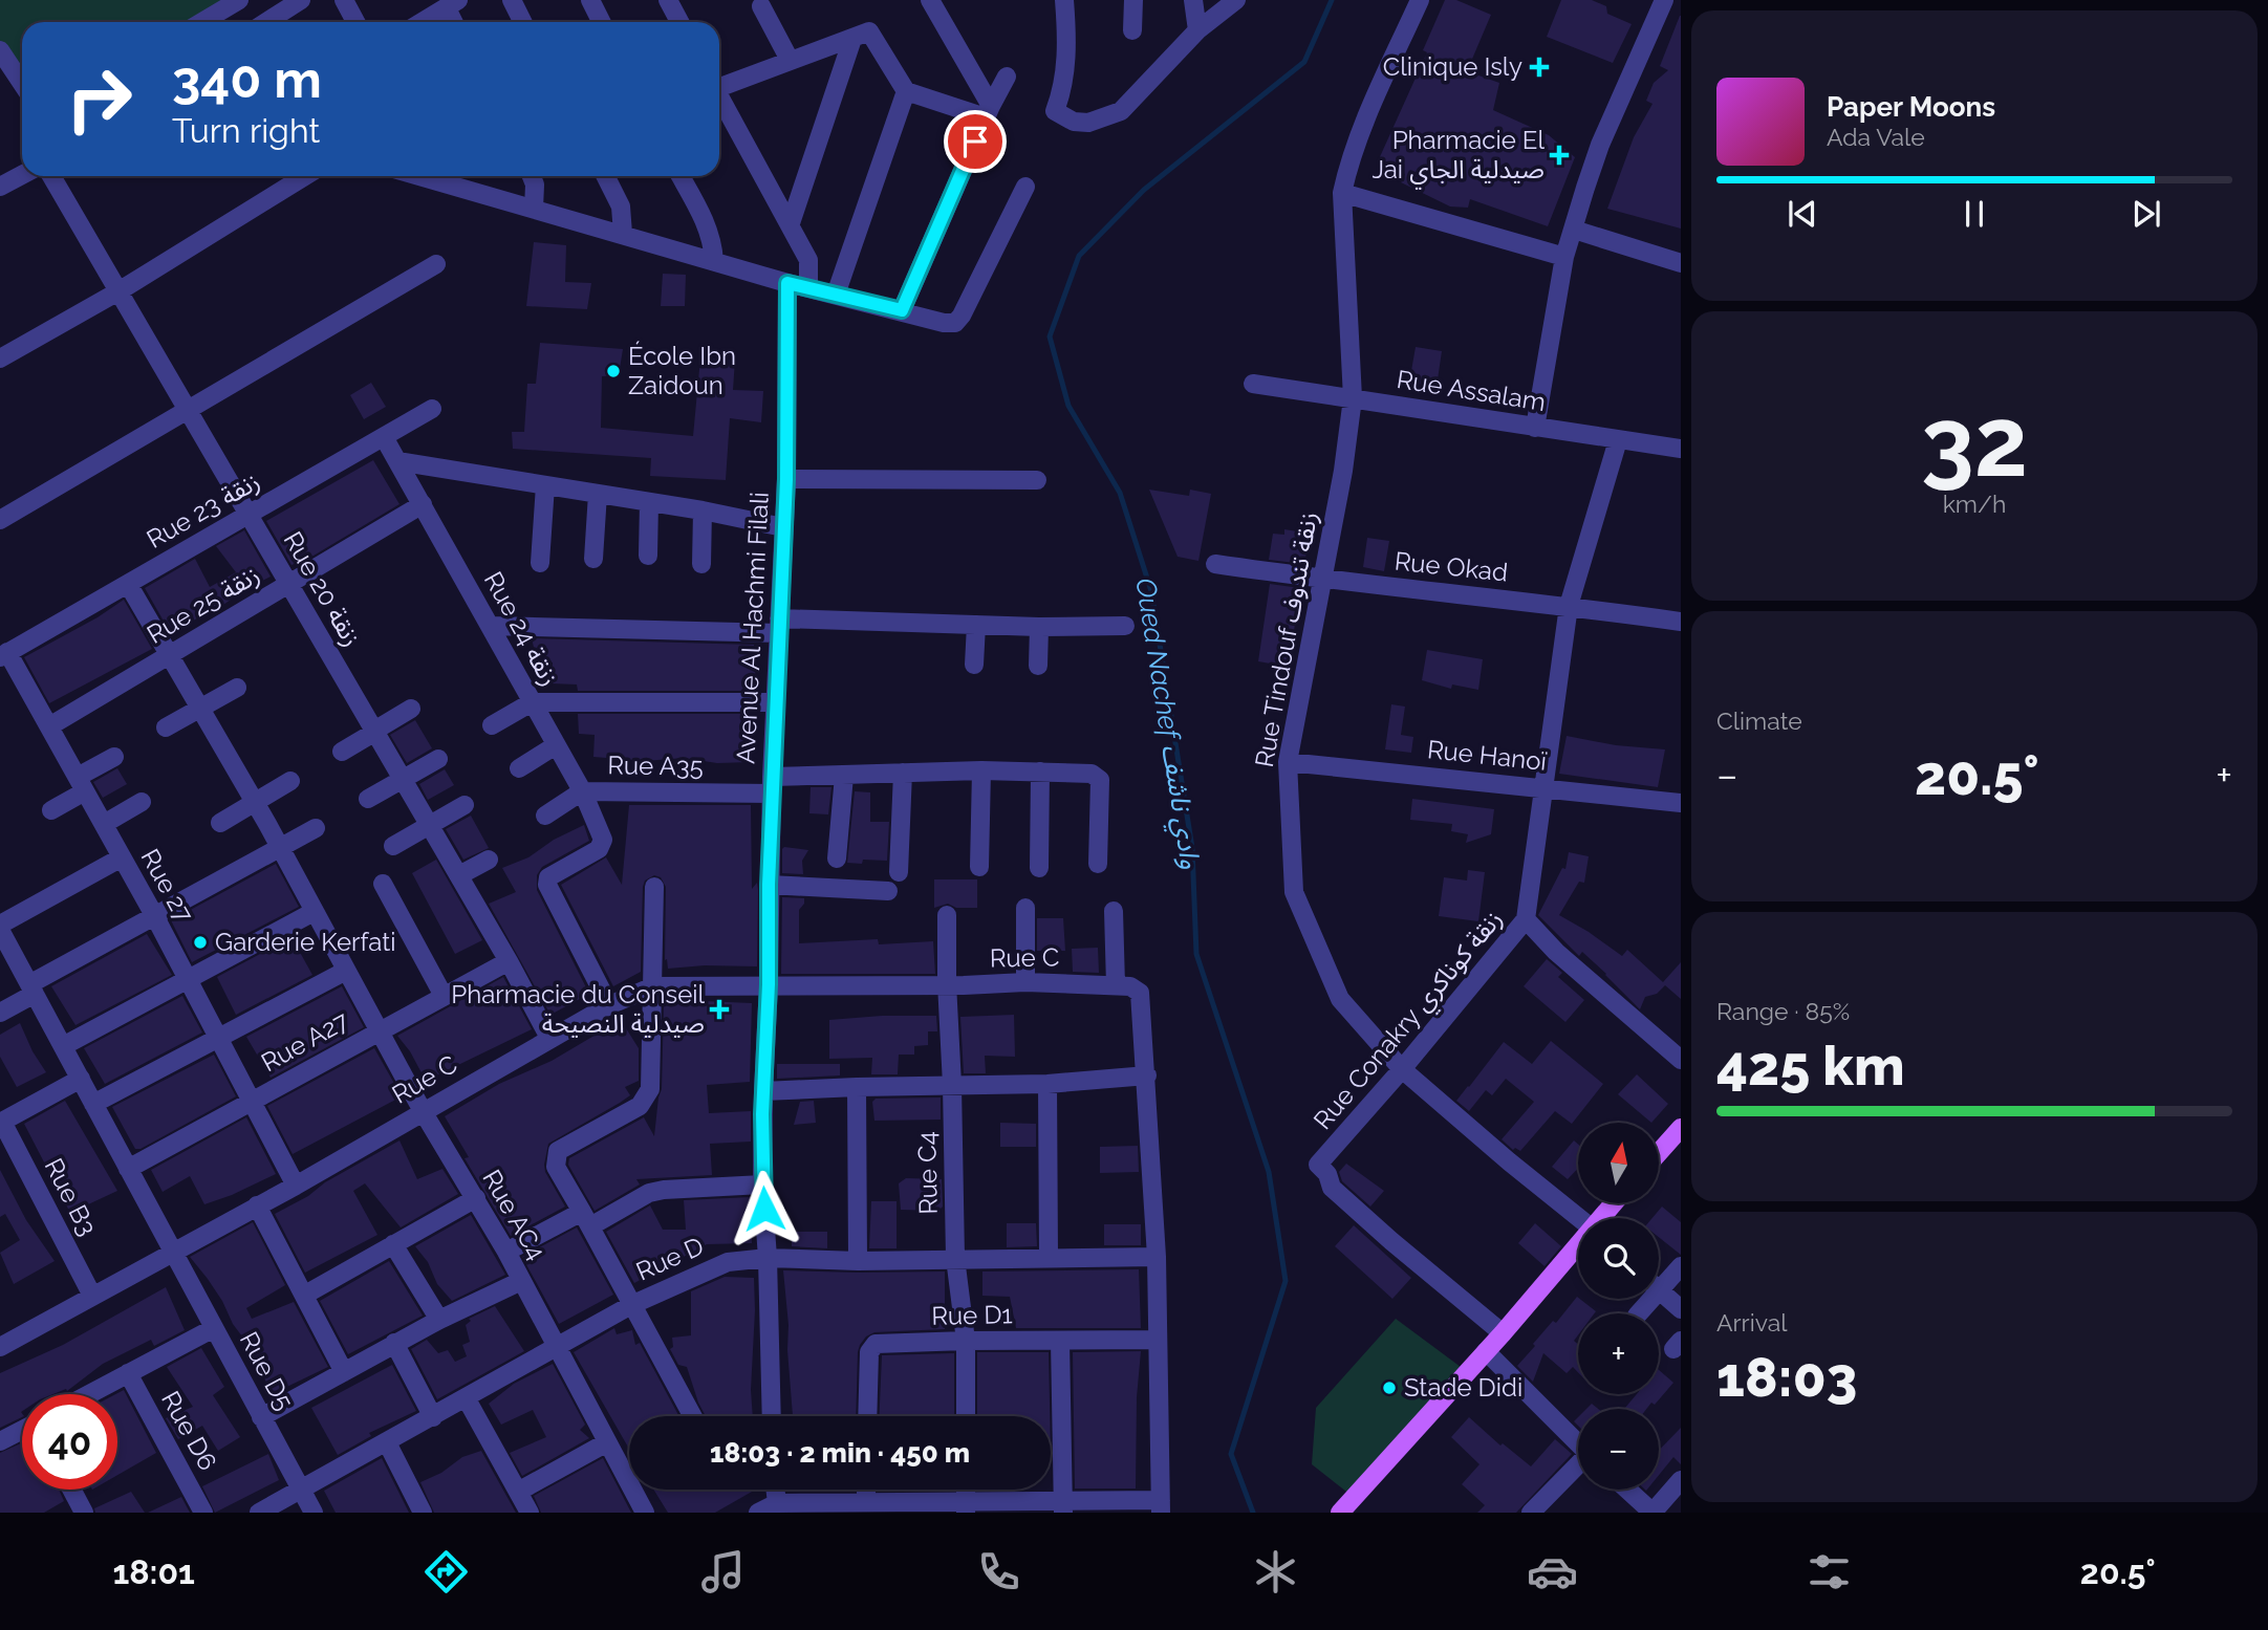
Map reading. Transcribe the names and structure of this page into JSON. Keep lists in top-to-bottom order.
{
  "streets": {
    "street": [
      "Rue Assalam",
      "Rue 23 زنقة",
      "Rue Okad",
      "Rue 20 زنقة",
      "Rue 25 زنقة",
      "Avenue Al Hachmi Filali",
      "Rue 24 زنقة",
      "Rue Tindouf زنقة تندوف",
      "Rue Hanoï",
      "Rue A35",
      "Rue 27",
      "Rue C",
      "Rue Conakry زنقة كوناكري",
      "Rue A27",
      "Rue C4",
      "Rue B3",
      "Rue AC4",
      "Rue D",
      "Rue D1",
      "Rue D5",
      "Rue D6"
    ]
  },
  "crossings": [
    ["Rue Assalam", "Rue Tindouf زنقة تندوف"],
    ["Rue Assalam", "Rue Conakry زنقة كوناكري"],
    ["Rue 23 زنقة", "Rue 20 زنقة"],
    ["Rue 23 زنقة", "Rue 24 زنقة"],
    ["Rue 23 زنقة", "Rue 27"],
    ["Rue 23 زنقة", "Rue AC4"],
    ["Rue Okad", "Rue Tindouf زنقة تندوف"],
    ["Rue Okad", "Rue Conakry زنقة كوناكري"],
    ["Rue 20 زنقة", "Rue 25 زنقة"],
    ["Rue 20 زنقة", "Rue C"],
    ["Rue 20 زنقة", "Rue A27"],
    ["Rue 25 زنقة", "Rue 24 زنقة"],
    ["Rue 25 زنقة", "Rue 27"],
    ["Rue 25 زنقة", "Rue AC4"],
    ["Avenue Al Hachmi Filali", "Rue A35"],
    ["Avenue Al Hachmi Filali", "Rue C"],
    ["Avenue Al Hachmi Filali", "Rue D"],
    ["Rue 24 زنقة", "Rue A35"],
    ["Rue 24 زنقة", "Rue C"],
    ["Rue Tindouf زنقة تندوف", "Rue Hanoï"],
    ["Rue Tindouf زنقة تندوف", "Rue Conakry زنقة كوناكري"],
    ["Rue Hanoï", "Rue Conakry زنقة كوناكري"],
    ["Rue 27", "Rue C"],
    ["Rue 27", "Rue A27"],
    ["Rue C", "Rue C4"],
    ["Rue C", "Rue B3"],
    ["Rue C", "Rue AC4"],
    ["Rue C", "Rue D5"],
    ["Rue A27", "Rue AC4"],
    ["Rue A27", "Rue D5"],
    ["Rue C4", "Rue D"],
    ["Rue C4", "Rue D1"],
    ["Rue AC4", "Rue D"],
    ["Rue D", "Rue D5"]
  ],
  "water": ["Oued Nachef وادي ناشف"],
  "places": {
    "health": ["Clinique Isly", "Pharmacie El Jai صيدلية الجاي", "Pharmacie du Conseil صيدلية النصيحة"],
    "other": ["École Ibn Zaidoun", "Garderie Kerfati", "Stade Didi"]
  },
  "north": "top",
  "page": {
    "turn": ["340 m", "Turn right"],
    "song": ["Paper Moons", "Ada Vale"],
    "tile": [
      ["32", "km/h"],
      "Climate",
      ["Range · 85%", "425 km"],
      ["Arrival", "18:03"]
    ],
    "heat": ["−", "20.5°", "+"],
    "map_buttons": ["+", "−"],
    "limit": "40",
    "trip": "18:03 · 2 min · 450 m",
    "tabs": ["18:01", "20.5°"]
  }
}
